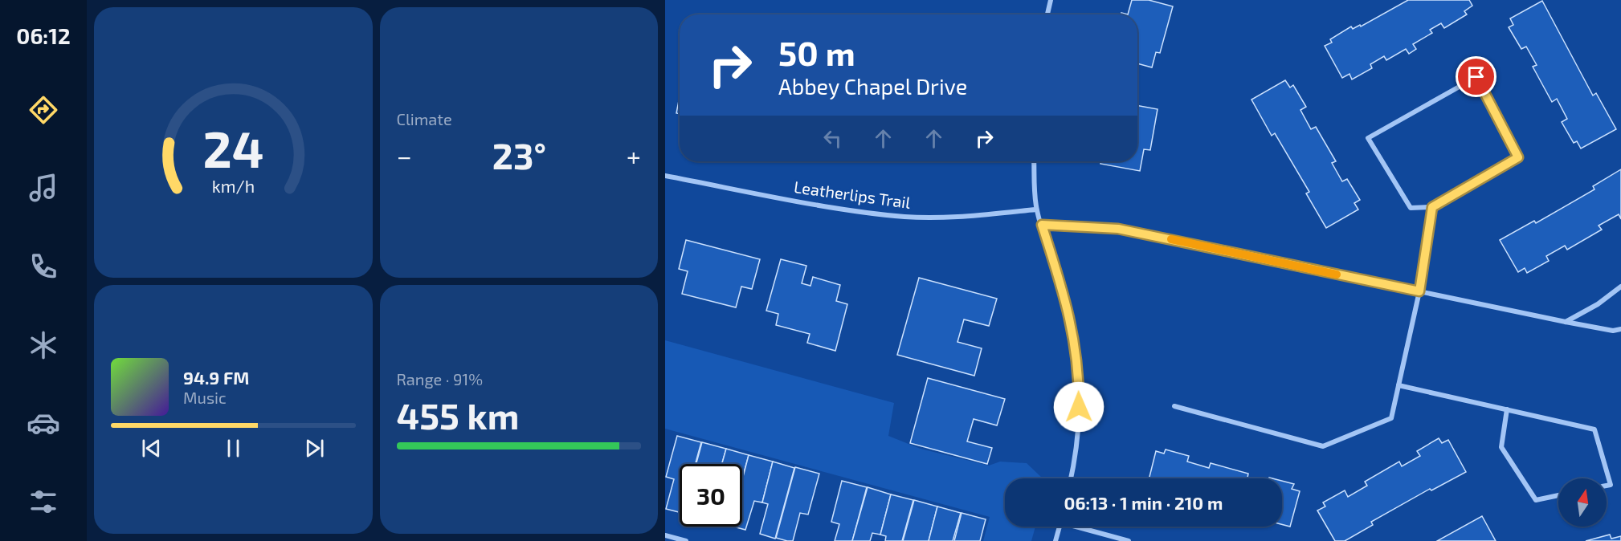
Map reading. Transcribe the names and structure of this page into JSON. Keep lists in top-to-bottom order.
{
  "streets": {
    "street": ["Leatherlips Trail"]
  },
  "north": "top",
  "page": {
    "tabs": "06:12",
    "tile": [
      "Climate",
      ["Range · 91%", "455 km"]
    ],
    "turn": ["50 m", "Abbey Chapel Drive"],
    "heat": ["−", "23°", "+"],
    "song": ["94.9 FM", "Music"],
    "limit": "30",
    "trip": "06:13 · 1 min · 210 m",
    "gauge": ["24", "km/h"]
  }
}
